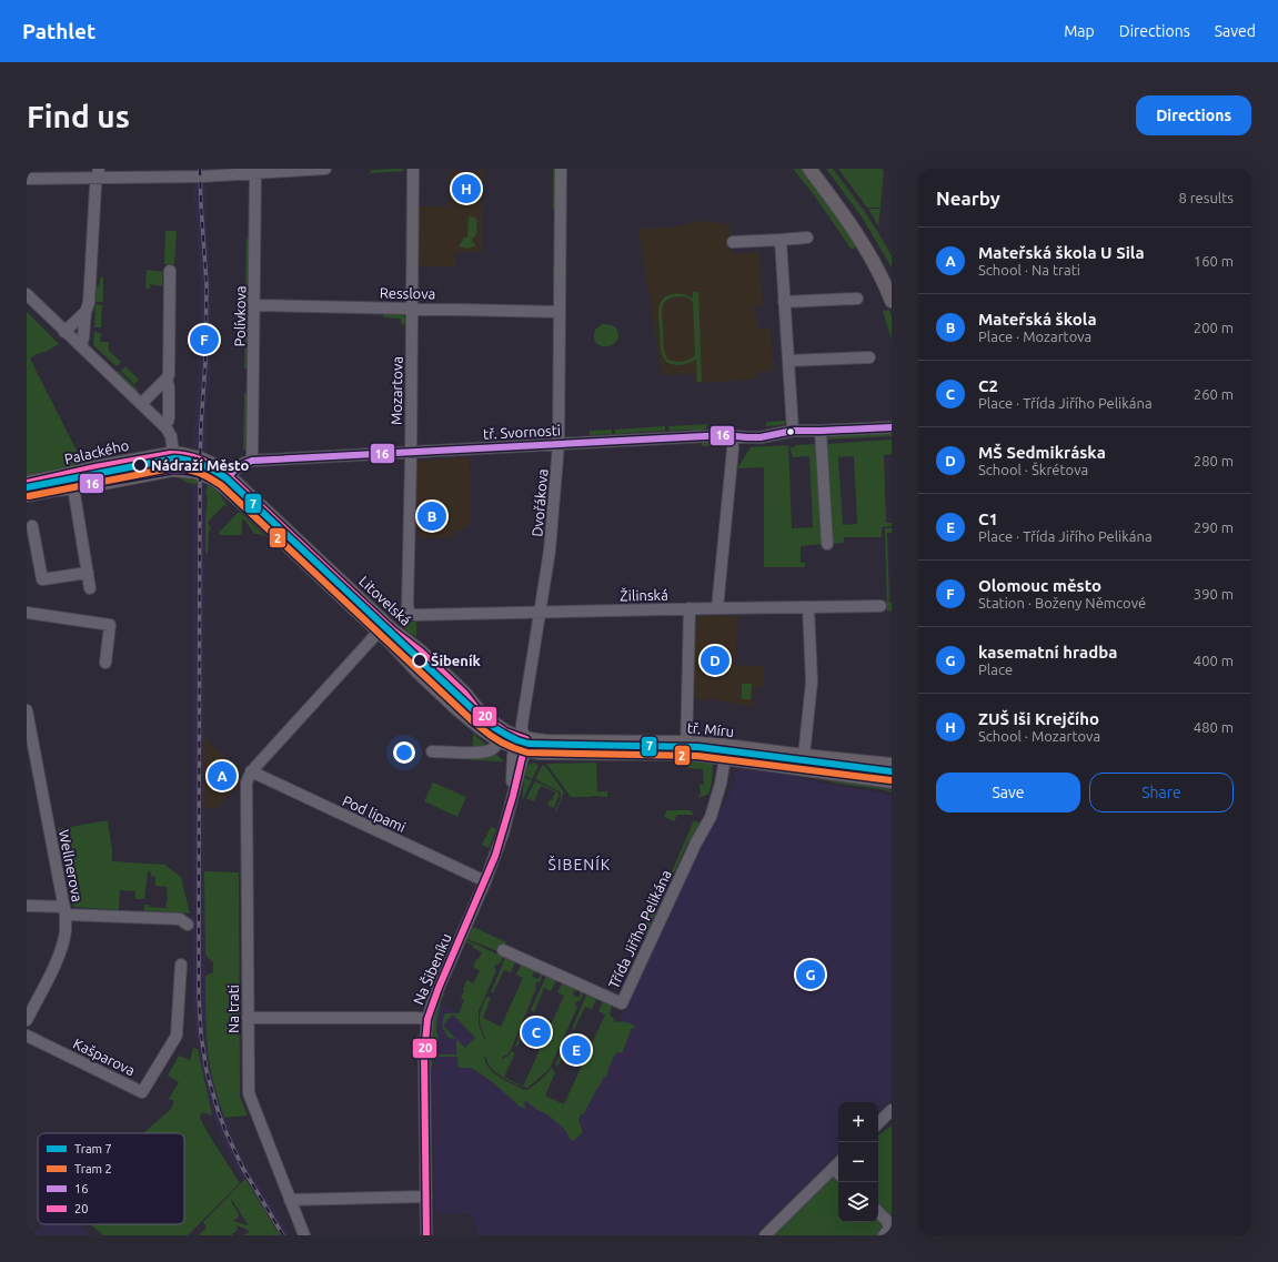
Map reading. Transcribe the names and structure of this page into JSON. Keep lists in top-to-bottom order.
{
  "streets": {
    "main road": ["Palackého", "Litovelská", "tř. Míru"],
    "street": [
      "Resslova",
      "Polívkova",
      "Mozartova",
      "tř. Svornosti",
      "Dvořákova",
      "Žilinská",
      "Pod lipami",
      "Wellnerova",
      "Třída Jiřího Pelikána",
      "Na Šibeníku",
      "Na trati",
      "Kašparova"
    ]
  },
  "crossings": [
    ["Resslova", "Polívkova"],
    ["Resslova", "Mozartova"],
    ["Resslova", "Dvořákova"],
    ["Polívkova", "tř. Svornosti"],
    ["Mozartova", "tř. Svornosti"],
    ["Mozartova", "Žilinská"],
    ["tř. Svornosti", "Dvořákova"],
    ["tř. Svornosti", "Litovelská"],
    ["Palackého", "Litovelská"],
    ["Dvořákova", "Žilinská"],
    ["Dvořákova", "Litovelská"],
    ["Dvořákova", "tř. Míru"],
    ["Dvořákova", "Na Šibeníku"],
    ["Litovelská", "tř. Míru"],
    ["tř. Míru", "Třída Jiřího Pelikána"],
    ["Pod lipami", "Na Šibeníku"],
    ["Pod lipami", "Na trati"]
  ],
  "districts": ["ŠIBENÍK"],
  "places": ["Nádraží Město", "Šibeník"],
  "lines": [
    "transit line 16",
    "transit line 20",
    "tram line 7",
    "tram line 2"
  ],
  "legend": [
    "Tram 7",
    "Tram 2",
    "16",
    "20"
  ],
  "page": {
    "header": "Pathlet",
    "nav": ["Map", "Directions", "Saved"],
    "buttons": [
      "Directions",
      ["Save", "Share"]
    ],
    "title": "Find us",
    "heading": ["Nearby", "8 results"],
    "pins": [
      "H",
      "F",
      "B",
      "D",
      "A",
      "G",
      "C",
      "E"
    ],
    "list": [
      {
        "mark": "A",
        "name": "Mateřská škola U Sila",
        "note": "School · Na trati",
        "value": "160 m"
      },
      {
        "mark": "B",
        "name": "Mateřská škola",
        "note": "Place · Mozartova",
        "value": "200 m"
      },
      {
        "mark": "C",
        "name": "C2",
        "note": "Place · Třída Jiřího Pelikána",
        "value": "260 m"
      },
      {
        "mark": "D",
        "name": "MŠ Sedmikráska",
        "note": "School · Škrétova",
        "value": "280 m"
      },
      {
        "mark": "E",
        "name": "C1",
        "note": "Place · Třída Jiřího Pelikána",
        "value": "290 m"
      },
      {
        "mark": "F",
        "name": "Olomouc město",
        "note": "Station · Boženy Němcové",
        "value": "390 m"
      },
      {
        "mark": "G",
        "name": "kasematní hradba",
        "note": "Place",
        "value": "400 m"
      },
      {
        "mark": "H",
        "name": "ZUŠ Iši Krejčího",
        "note": "School · Mozartova",
        "value": "480 m"
      }
    ],
    "map_buttons": ["+", "−"]
  }
}
